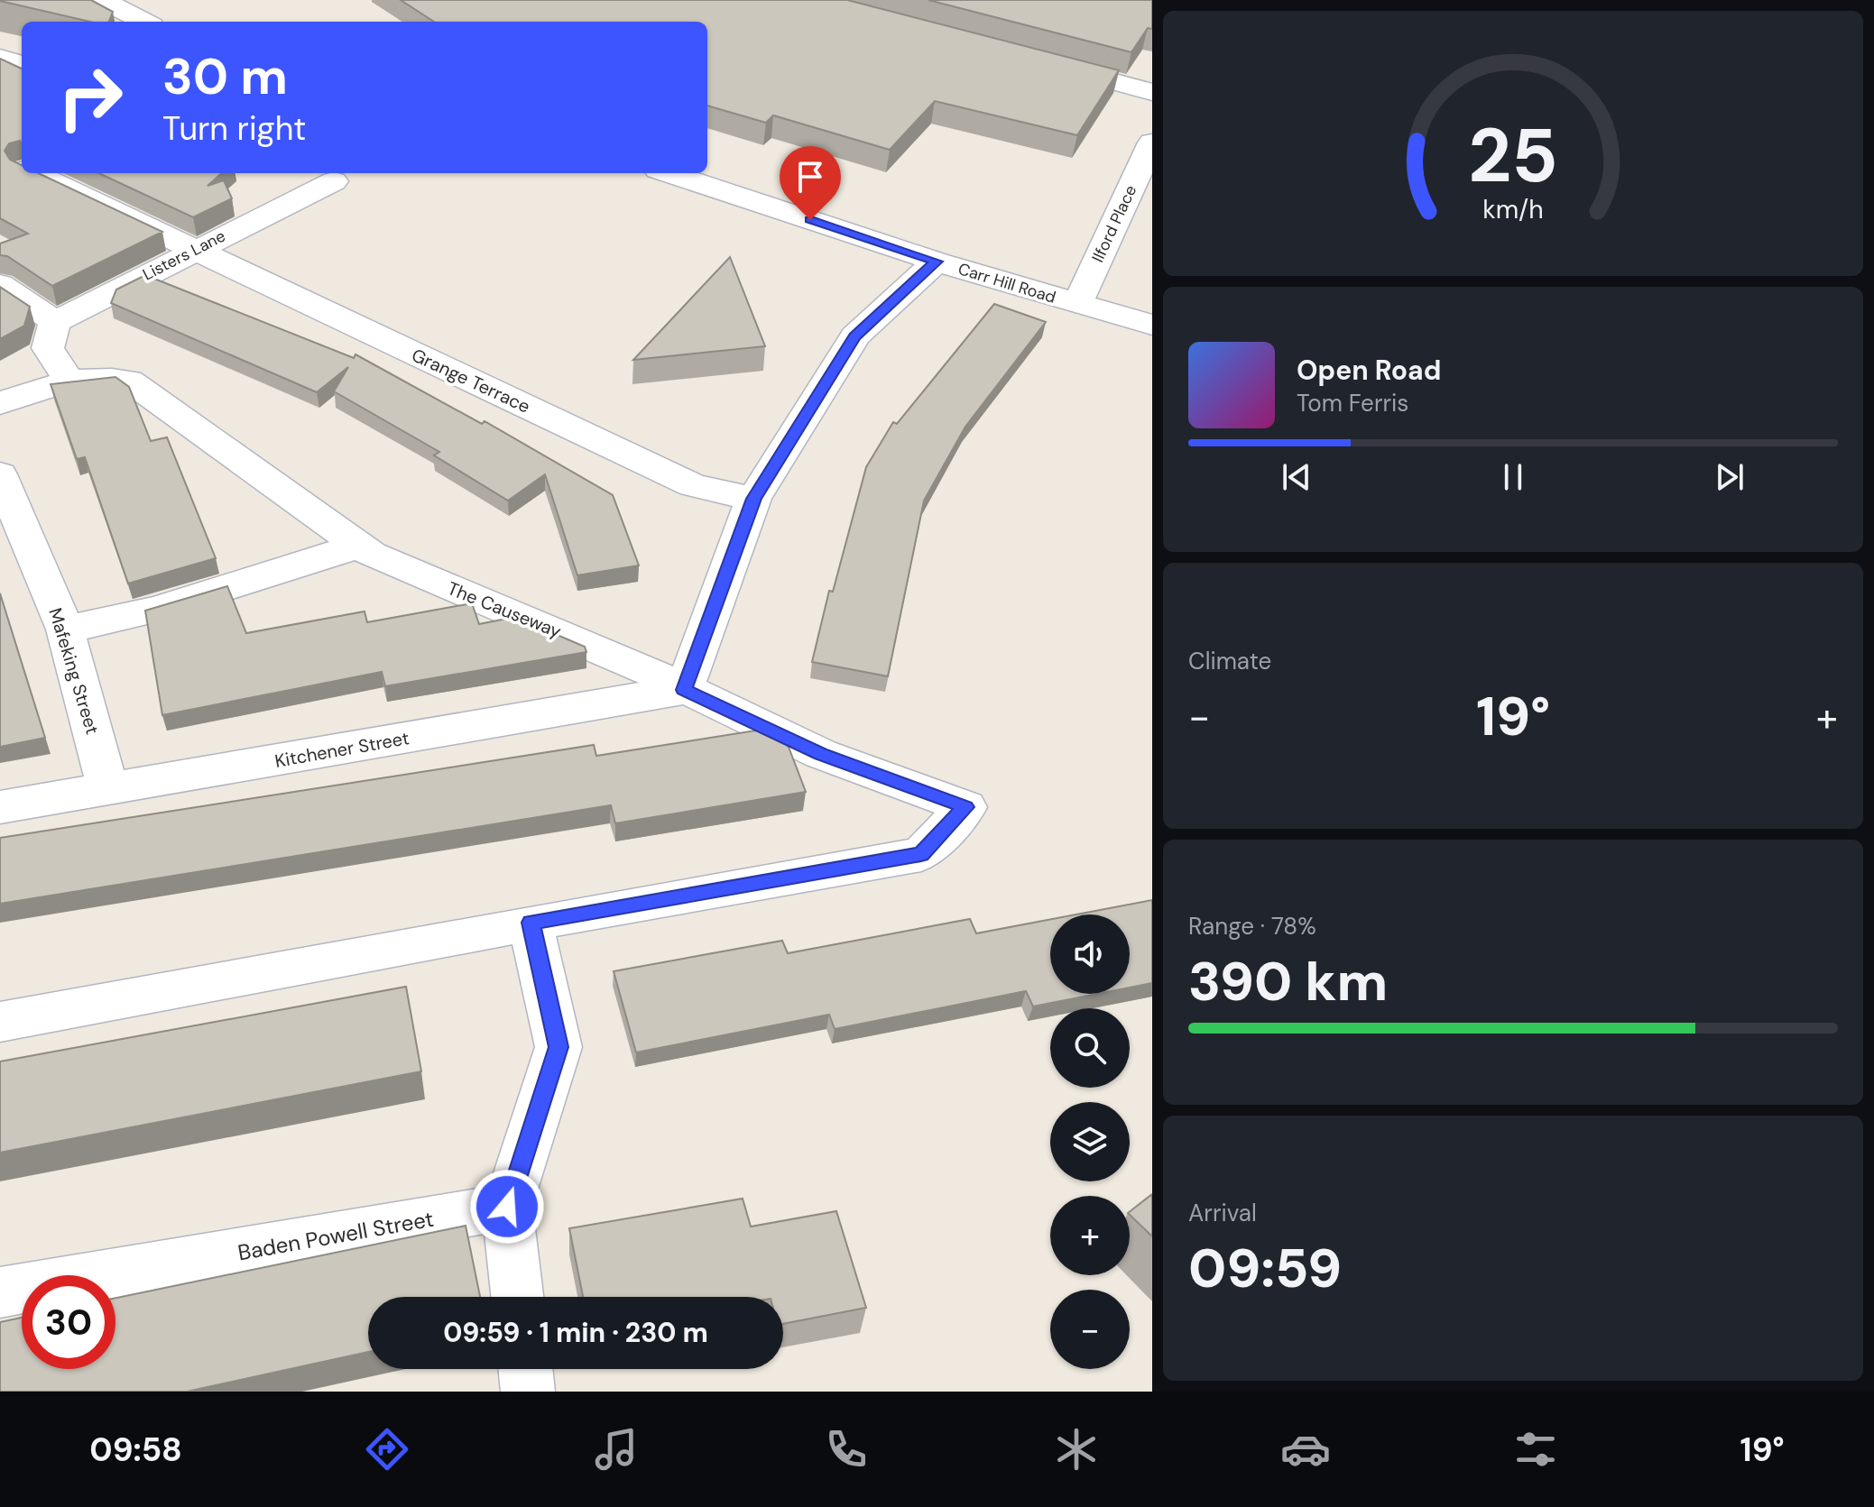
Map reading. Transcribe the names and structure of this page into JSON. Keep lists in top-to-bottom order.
{
  "streets": {
    "street": [
      "Ilford Place",
      "Listers Lane",
      "Carr Hill Road",
      "Grange Terrace",
      "The Causeway",
      "Mafeking Street",
      "Kitchener Street",
      "Baden Powell Street"
    ]
  },
  "crossings": [
    ["Ilford Place", "Carr Hill Road"],
    ["Listers Lane", "Grange Terrace"],
    ["The Causeway", "Kitchener Street"],
    ["Mafeking Street", "Kitchener Street"]
  ],
  "page": {
    "turn": ["30 m", "Turn right"],
    "song": ["Open Road", "Tom Ferris"],
    "tile": [
      "Climate",
      ["Range · 78%", "390 km"],
      ["Arrival", "09:59"]
    ],
    "heat": ["−", "19°", "+"],
    "map_buttons": ["+", "−"],
    "limit": "30",
    "trip": "09:59 · 1 min · 230 m",
    "tabs": ["09:58", "19°"],
    "gauge": ["25", "km/h"]
  }
}
